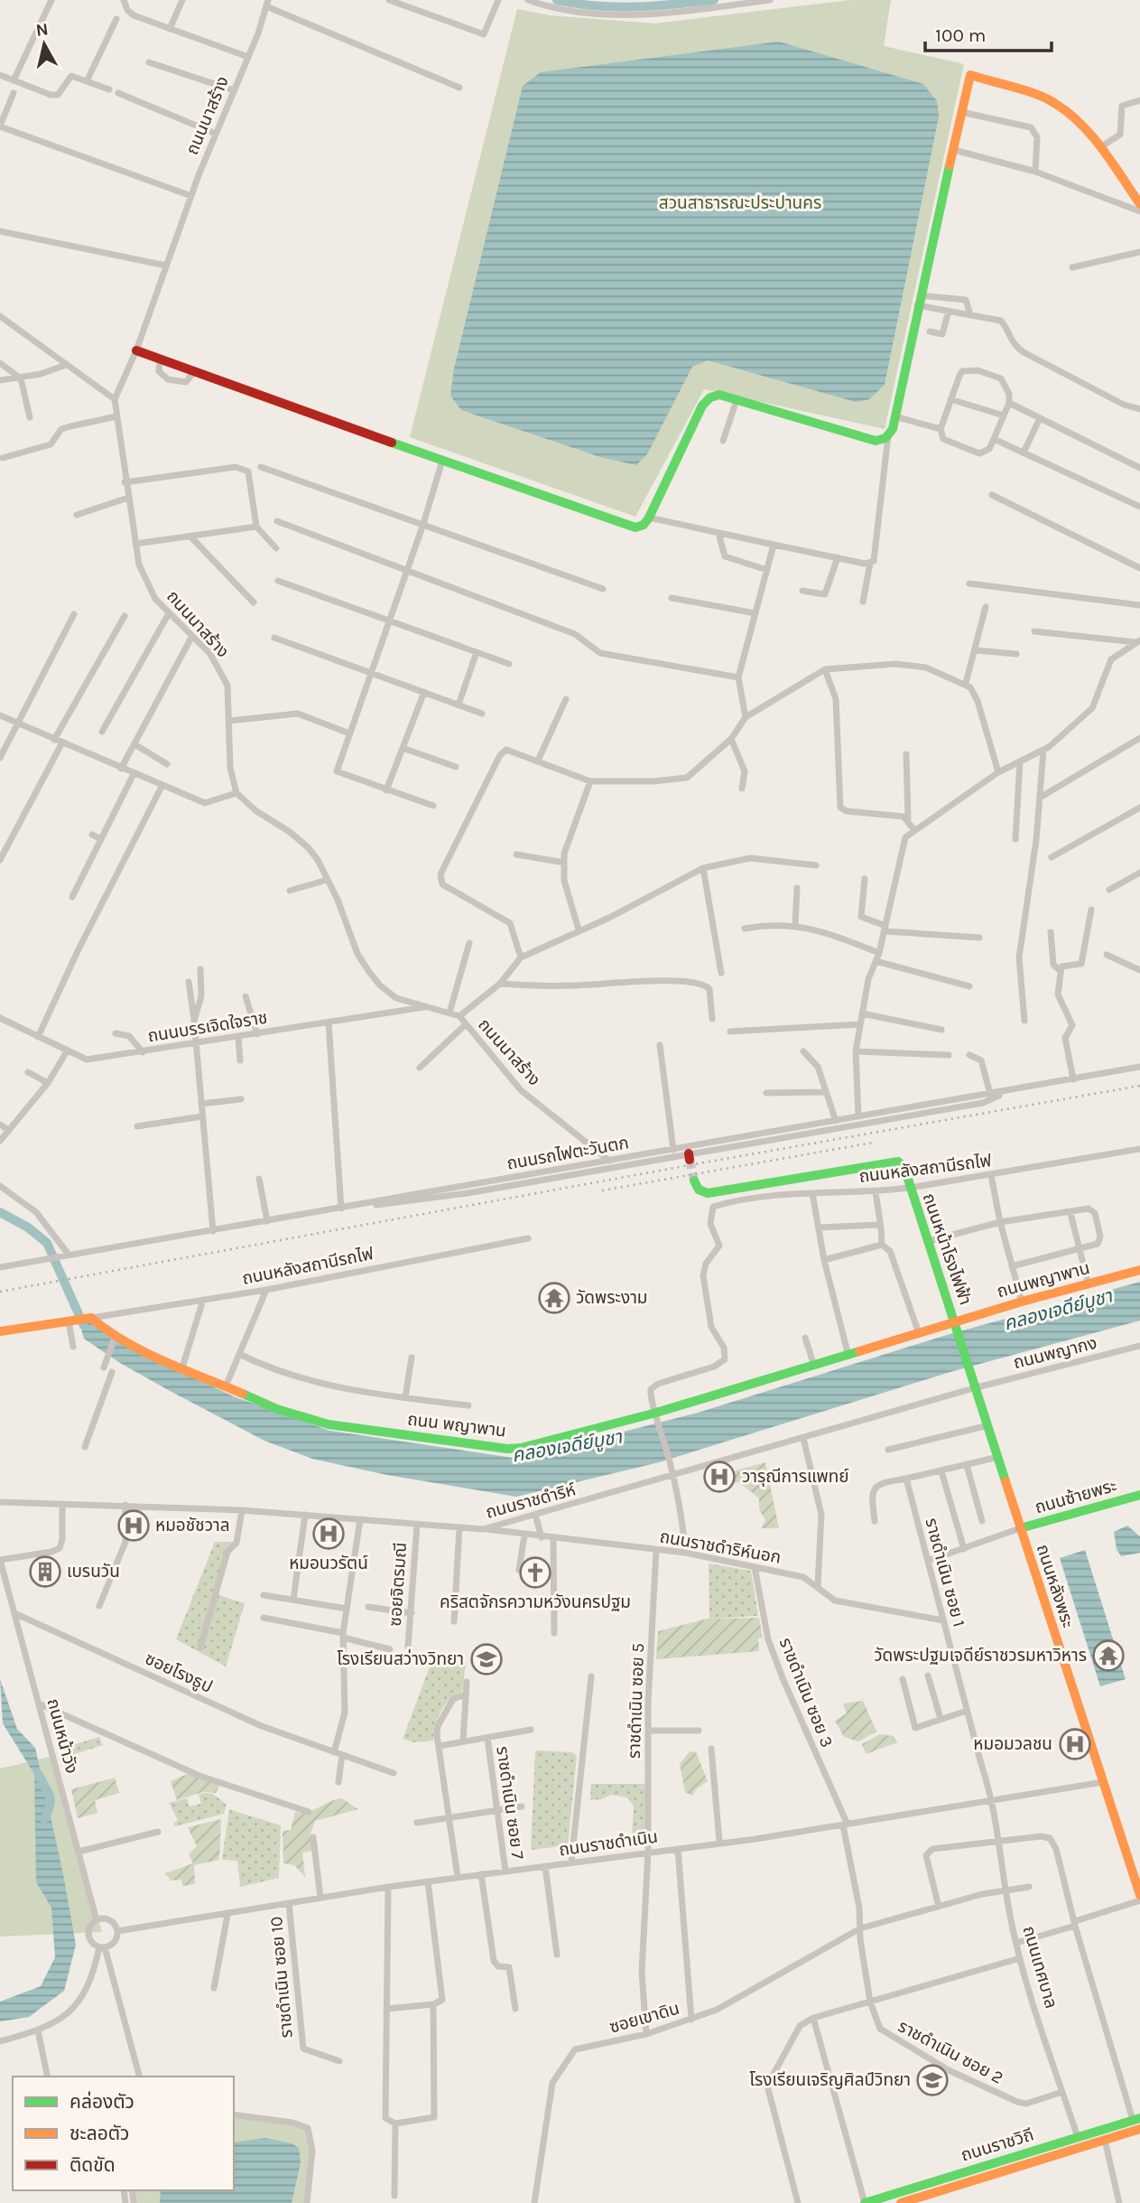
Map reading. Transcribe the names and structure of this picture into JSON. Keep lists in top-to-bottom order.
{
  "streets": {
    "street": [
      "ถนนนาสร้าง",
      "ถนนบรรเจิดใจราช",
      "ถนนรถไฟตะวันตก",
      "ถนนหลังสถานีรถไฟ",
      "ถนนหน้าโรงไฟฟ้า",
      "ถนนพญาพาน",
      "ถนนพญากง",
      "ถนน พญาพาน",
      "ถนนซ้ายพระ",
      "ถนนราชดำริห์",
      "ถนนราชดำริห์นอก",
      "ราชดำเนิน ซอย 1",
      "ซอยจิตรมณี",
      "ถนนหลังพระ",
      "ซอยโรงธูป",
      "ราชดำเนิน ซอย 3",
      "ราชดำเนิน ซอย 5",
      "ถนนหน้าวัง",
      "ราชดำเนิน ซอย 7",
      "ถนนราชดำเนิน",
      "ถนนเทศบาล",
      "ราชดำเนิน ซอย 10",
      "ซอยเขาดิน",
      "ราชดำเนิน ซอย 2",
      "ถนนราชวิถี"
    ]
  },
  "crossings": [
    ["ถนนนาสร้าง", "ถนนบรรเจิดใจราช"],
    ["ถนนนาสร้าง", "ถนนรถไฟตะวันตก"],
    ["ถนนหลังสถานีรถไฟ", "ถนนหน้าโรงไฟฟ้า"],
    ["ถนนหลังสถานีรถไฟ", "ถนน พญาพาน"],
    ["ถนนหน้าโรงไฟฟ้า", "ถนนพญาพาน"],
    ["ถนนหน้าโรงไฟฟ้า", "ถนน พญาพาน"],
    ["ถนนหน้าโรงไฟฟ้า", "ถนนหลังพระ"],
    ["ถนนพญาพาน", "ถนน พญาพาน"],
    ["ถนนพญาพาน", "ถนนหลังพระ"],
    ["ถนนพญากง", "ถนนราชดำริห์"],
    ["ถนนพญากง", "ถนนหลังพระ"],
    ["ถนน พญาพาน", "ถนนหลังพระ"],
    ["ถนนซ้ายพระ", "ถนนหลังพระ"],
    ["ถนนราชดำริห์", "ถนนราชดำริห์นอก"],
    ["ถนนราชดำริห์", "ซอยจิตรมณี"],
    ["ถนนราชดำริห์", "ถนนหลังพระ"],
    ["ถนนราชดำริห์นอก", "ราชดำเนิน ซอย 1"],
    ["ถนนราชดำริห์นอก", "ราชดำเนิน ซอย 3"],
    ["ถนนราชดำริห์นอก", "ราชดำเนิน ซอย 5"],
    ["ราชดำเนิน ซอย 1", "ถนนราชดำเนิน"],
    ["ราชดำเนิน ซอย 1", "ถนนเทศบาล"],
    ["ถนนหลังพระ", "ถนนราชดำเนิน"],
    ["ซอยโรงธูป", "ถนนหน้าวัง"],
    ["ราชดำเนิน ซอย 3", "ถนนราชดำเนิน"],
    ["ราชดำเนิน ซอย 3", "ราชดำเนิน ซอย 2"],
    ["ราชดำเนิน ซอย 5", "ถนนราชดำเนิน"],
    ["ราชดำเนิน ซอย 5", "ซอยเขาดิน"],
    ["ถนนหน้าวัง", "ถนนราชดำเนิน"],
    ["ราชดำเนิน ซอย 7", "ถนนราชดำเนิน"],
    ["ถนนราชดำเนิน", "ถนนเทศบาล"],
    ["ถนนราชดำเนิน", "ราชดำเนิน ซอย 10"],
    ["ถนนราชดำเนิน", "ราชดำเนิน ซอย 2"],
    ["ถนนเทศบาล", "ซอยเขาดิน"],
    ["ถนนเทศบาล", "ราชดำเนิน ซอย 2"],
    ["ถนนเทศบาล", "ถนนราชวิถี"],
    ["ซอยเขาดิน", "ราชดำเนิน ซอย 2"]
  ],
  "water": ["คลองเจดีย์บูชา"],
  "parks": ["สวนสาธารณะประปานคร"],
  "places": {
    "temple": ["วัดพระงาม", "วัดพระปฐมเจดีย์ราชวรมหาวิหาร"],
    "hospital": [
      "วารุณีการแพทย์",
      "หมอชัชวาล",
      "หมอนวรัตน์",
      "หมอมวลชน"
    ],
    "building": ["เบรนวัน"],
    "church": ["คริสตจักรความหวังนครปฐม"],
    "school or university": ["โรงเรียนสว่างวิทยา", "โรงเรียนเจริญศิลป์วิทยา"]
  },
  "legend": ["คล่องตัว", "ชะลอตัว", "ติดขัด"],
  "scale_bar": "100 m",
  "north": "top"
}
